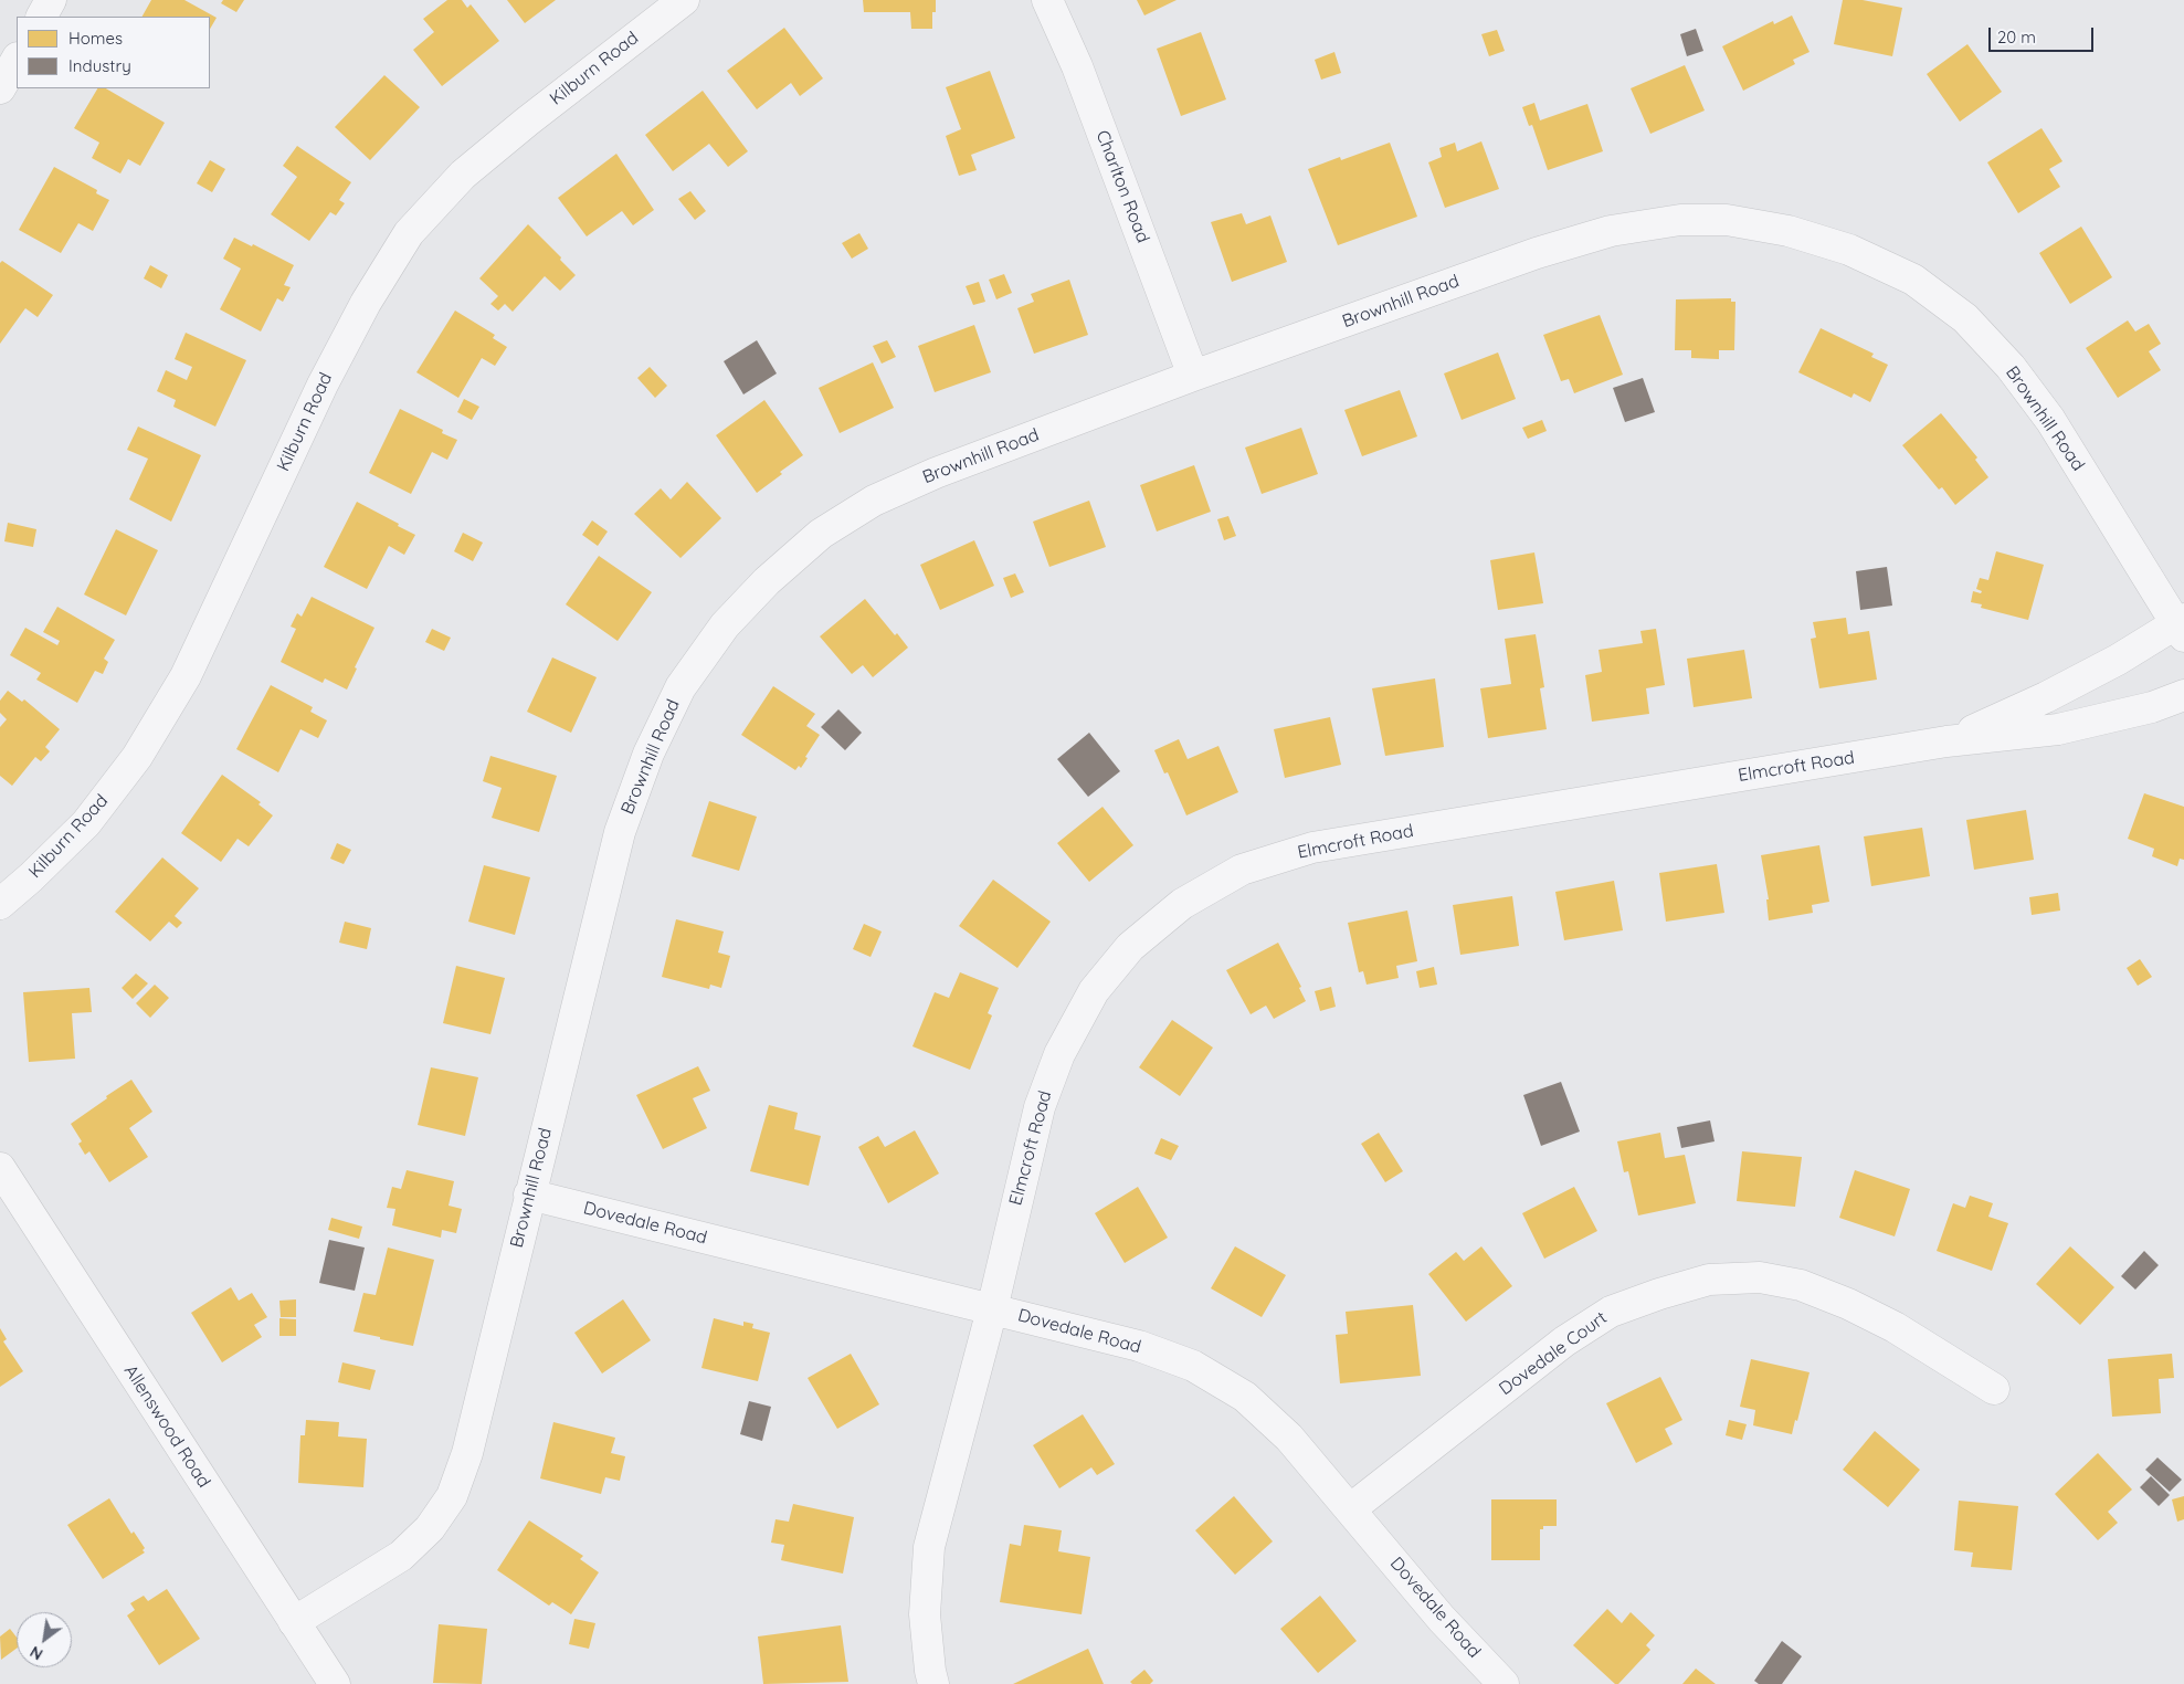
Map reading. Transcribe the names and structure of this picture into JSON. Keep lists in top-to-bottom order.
{
  "streets": {
    "street": [
      "Kilburn Road",
      "Charlton Road",
      "Brownhill Road",
      "Elmcroft Road",
      "Dovedale Road",
      "Dovedale Court",
      "Allenswood Road"
    ]
  },
  "crossings": [
    ["Charlton Road", "Brownhill Road"],
    ["Brownhill Road", "Elmcroft Road"],
    ["Brownhill Road", "Dovedale Road"],
    ["Brownhill Road", "Allenswood Road"],
    ["Elmcroft Road", "Dovedale Road"],
    ["Dovedale Road", "Dovedale Court"]
  ],
  "legend": ["Homes", "Industry"],
  "scale_bar": "20 m",
  "north": "bottom left"
}
